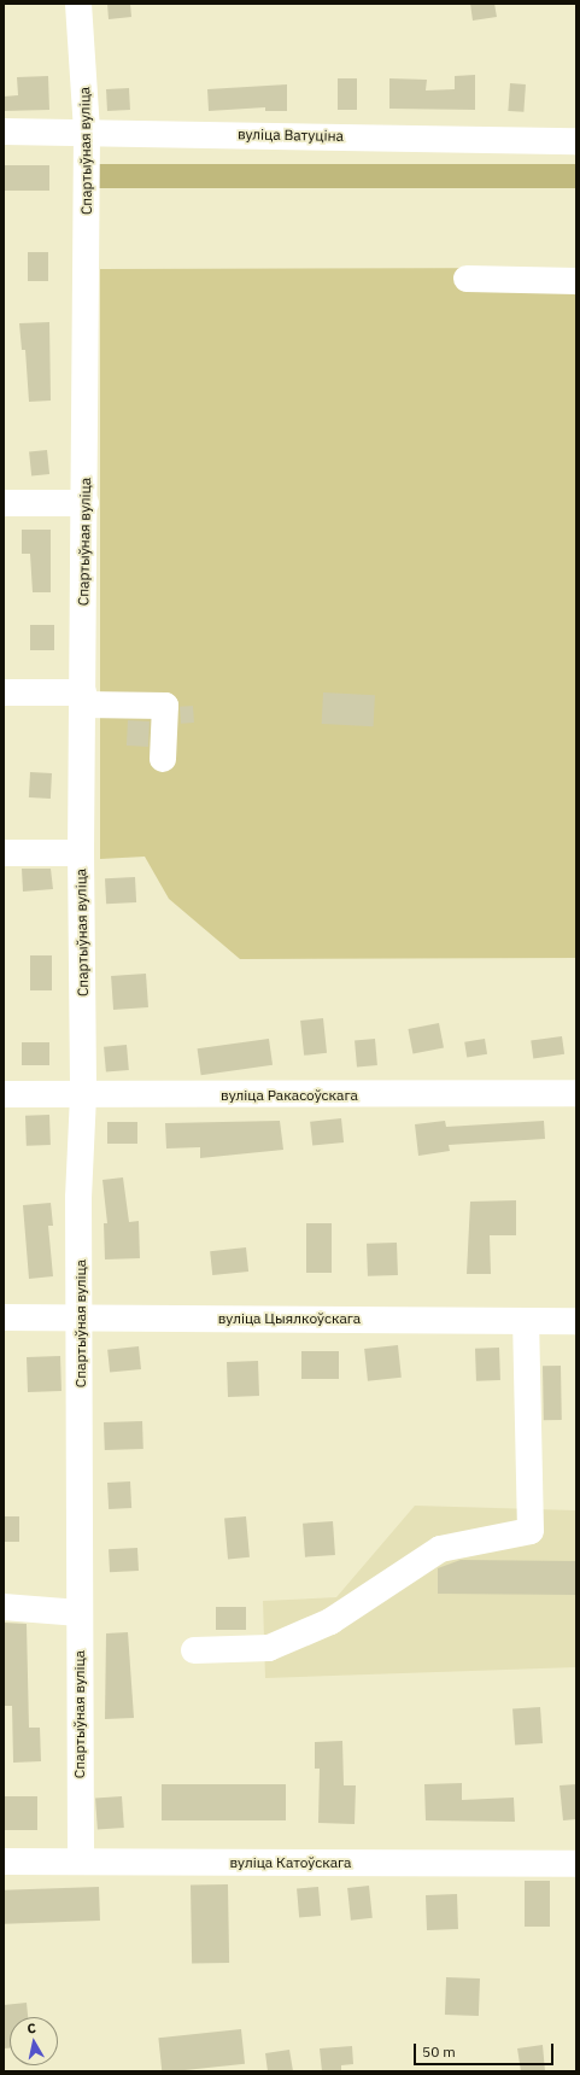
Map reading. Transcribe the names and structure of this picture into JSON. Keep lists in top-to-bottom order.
{
  "streets": {
    "street": [
      "вуліца Ватуціна",
      "Спартыўная вуліца",
      "вуліца Ракасоўскага",
      "вуліца Цыялкоўскага",
      "вуліца Катоўскага"
    ]
  },
  "crossings": [
    ["вуліца Ватуціна", "Спартыўная вуліца"],
    ["Спартыўная вуліца", "вуліца Ракасоўскага"],
    ["Спартыўная вуліца", "вуліца Цыялкоўскага"],
    ["Спартыўная вуліца", "вуліца Катоўскага"]
  ],
  "scale_bar": "50 m",
  "north": "top"
}
